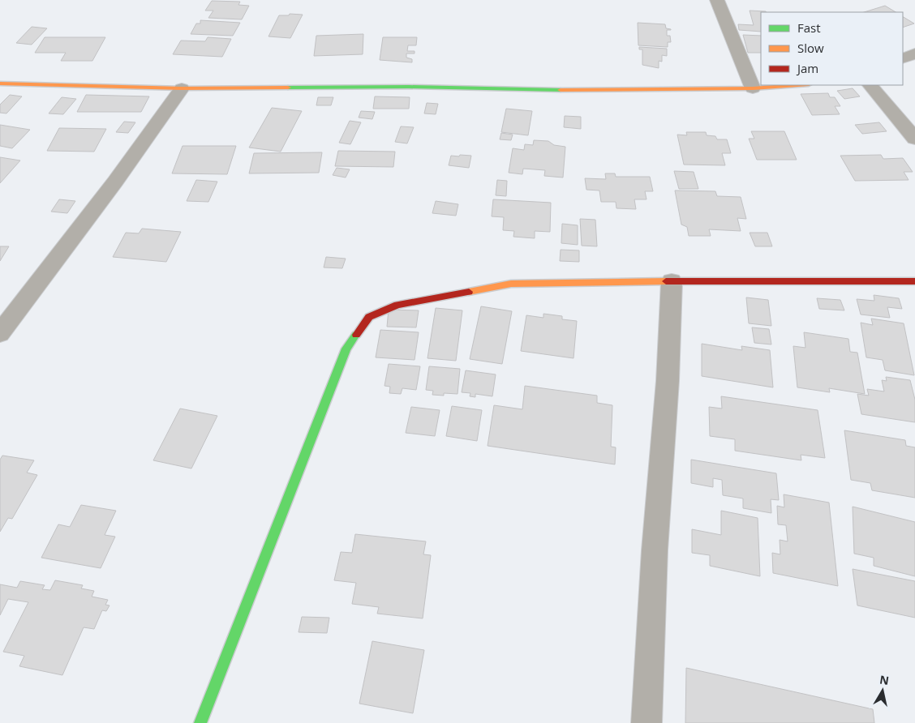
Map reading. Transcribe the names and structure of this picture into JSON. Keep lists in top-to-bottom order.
{
  "legend": ["Fast", "Slow", "Jam"],
  "north": "top"
}
